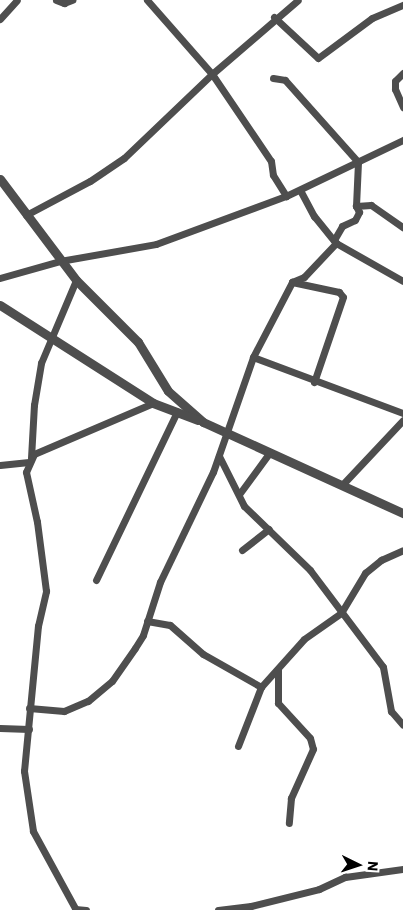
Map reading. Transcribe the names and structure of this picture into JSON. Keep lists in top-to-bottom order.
{
  "north": "right"
}
